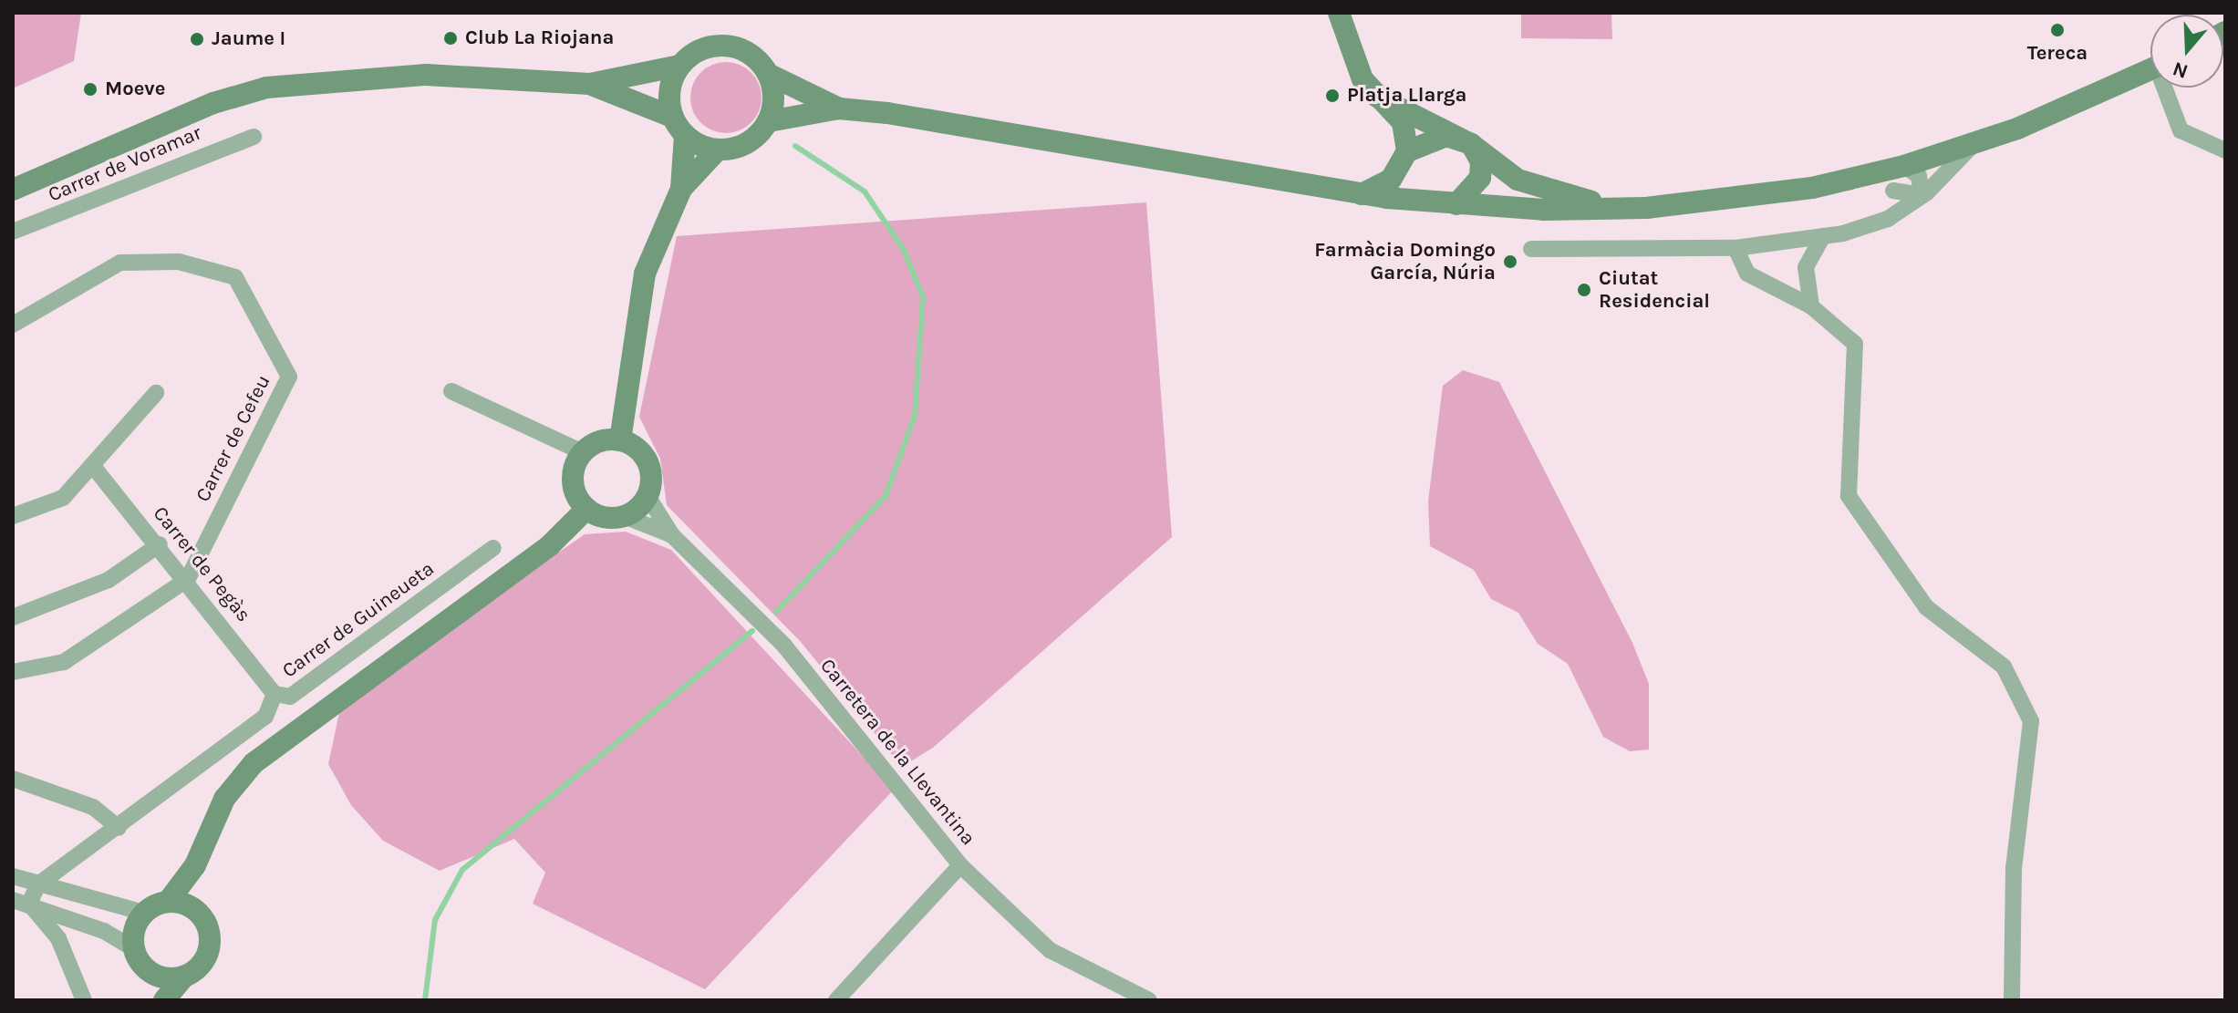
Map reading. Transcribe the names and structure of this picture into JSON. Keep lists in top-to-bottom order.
{
  "streets": {
    "street": [
      "Carrer de Voramar",
      "Carrer de Cefeu",
      "Carrer de Pegàs",
      "Carrer de Guineueta",
      "Carretera de la Llevantina"
    ]
  },
  "crossings": [
    ["Carrer de Cefeu", "Carrer de Pegàs"],
    ["Carrer de Pegàs", "Carrer de Guineueta"]
  ],
  "places": [
    "Tereca",
    "Club La Riojana",
    "Jaume I",
    "Moeve",
    "Platja Llarga",
    "Farmàcia Domingo García, Núria",
    "Ciutat Residencial"
  ],
  "north": "bottom"
}
